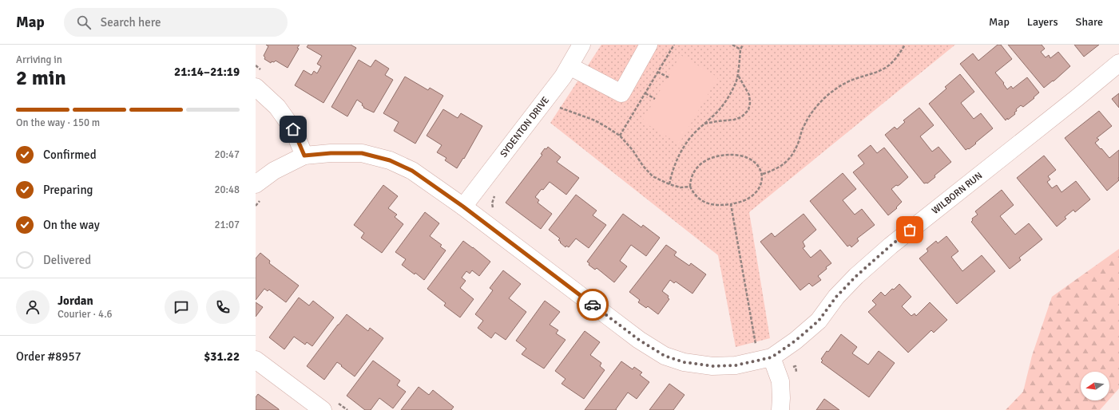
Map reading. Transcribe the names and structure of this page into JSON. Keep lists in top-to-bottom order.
{
  "streets": {
    "street": ["SYDENTON DRIVE", "WILBORN RUN"]
  },
  "crossings": [
    ["SYDENTON DRIVE", "WILBORN RUN"]
  ],
  "north": "left",
  "page": {
    "header": "Map",
    "search": "Search here",
    "nav": ["Map", "Layers", "Share"],
    "heading": ["2 min", "Arriving in", "21:14–21:19"],
    "panel": [
      "Jordan",
      "Courier · 4.6",
      "Order #8957",
      "$31.22"
    ],
    "bar": "On the way · 150 m",
    "list": [
      ["Confirmed", "20:47"],
      ["Preparing", "20:48"],
      ["On the way", "21:07"],
      "Delivered"
    ]
  }
}
